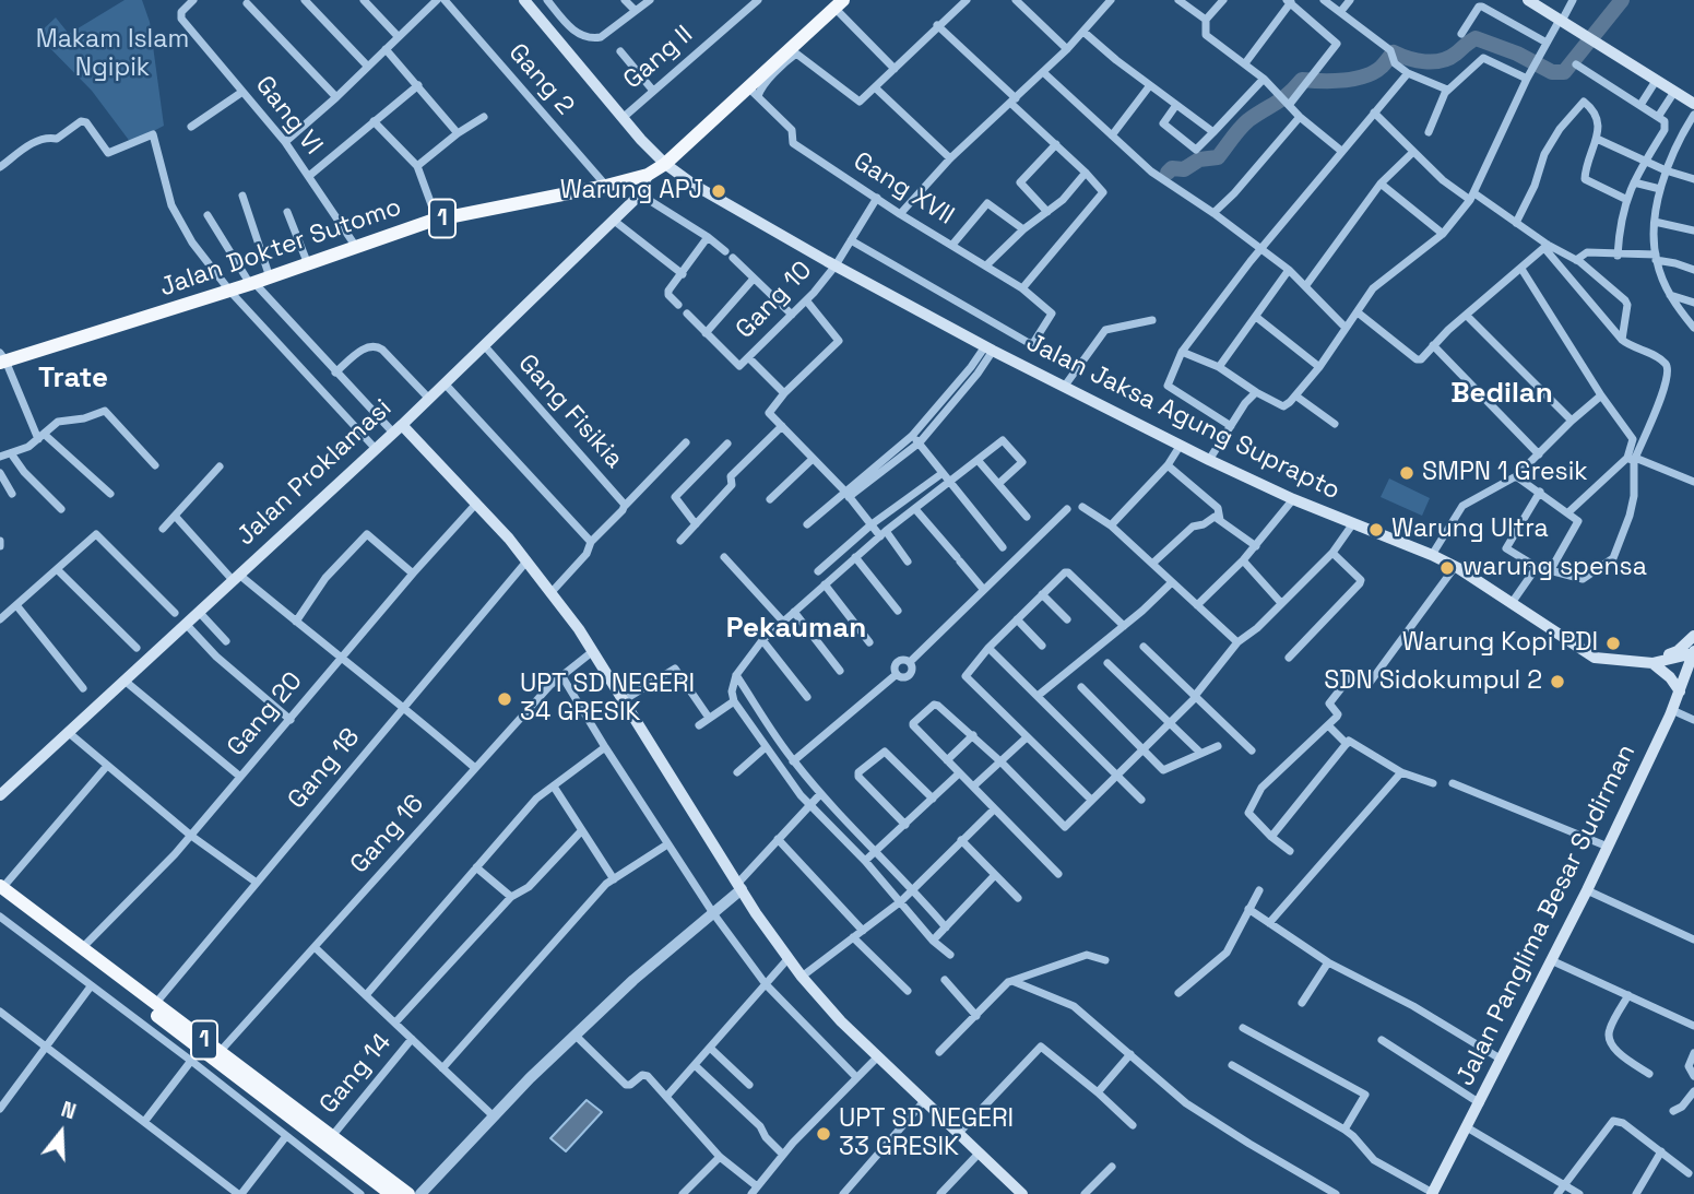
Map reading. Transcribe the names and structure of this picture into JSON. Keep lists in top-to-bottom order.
{
  "streets": {
    "highway": ["1", "Jalan Dokter Sutomo"],
    "main road": ["Jalan Jaksa Agung Suprapto", "Jalan Proklamasi", "Jalan Panglima Besar Sudirman"],
    "street": [
      "Gang II",
      "Gang 2",
      "Gang VI",
      "Gang XVII",
      "Gang 10",
      "Gang Fisikia",
      "Gang 20",
      "Gang 18",
      "Gang 16",
      "Gang 14"
    ]
  },
  "crossings": [
    ["Gang II", "Jalan Jaksa Agung Suprapto"],
    ["Gang 2", "Jalan Dokter Sutomo"],
    ["Gang VI", "Jalan Dokter Sutomo"],
    ["Gang XVII", "1"],
    ["Gang XVII", "Gang 10"],
    ["1", "Jalan Dokter Sutomo"],
    ["1", "Jalan Jaksa Agung Suprapto"],
    ["1", "Gang 20"],
    ["1", "Gang 18"],
    ["1", "Gang 16"],
    ["1", "Gang 14"],
    ["Jalan Dokter Sutomo", "Jalan Jaksa Agung Suprapto"],
    ["Jalan Dokter Sutomo", "Jalan Proklamasi"],
    ["Gang 10", "Jalan Jaksa Agung Suprapto"],
    ["Gang Fisikia", "Jalan Proklamasi"],
    ["Jalan Jaksa Agung Suprapto", "Jalan Panglima Besar Sudirman"]
  ],
  "districts": ["Trate", "Bedilan", "Pekauman"],
  "parks": ["Makam Islam Ngipik"],
  "places": [
    "Warung APJ",
    "SMPN 1 Gresik",
    "Warung Ultra",
    "warung spensa",
    "Warung Kopi PDI",
    "SDN Sidokumpul 2",
    "UPT SD NEGERI 34 GRESIK",
    "UPT SD NEGERI 33 GRESIK"
  ],
  "north": "top"
}
